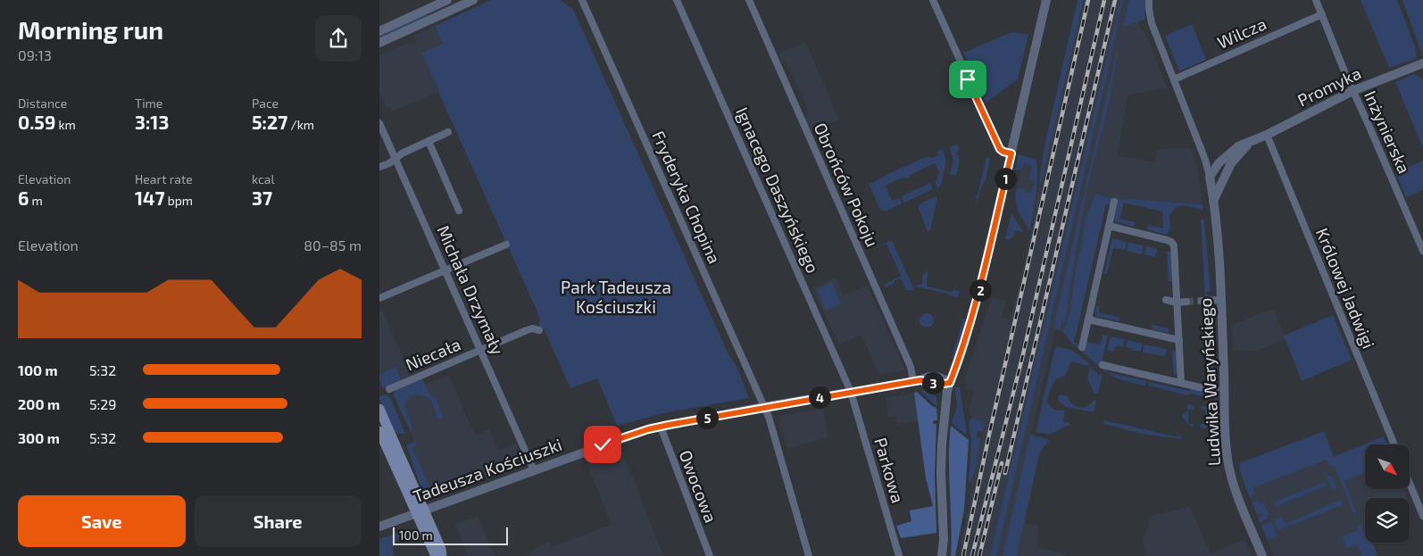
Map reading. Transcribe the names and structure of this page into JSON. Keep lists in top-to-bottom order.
{
  "streets": {
    "street": [
      "Wilcza",
      "Promyka",
      "Inżynierska",
      "Obrońców Pokoju",
      "Ignacego Daszyńskiego",
      "Fryderyka Chopina",
      "Królowej Jadwigi",
      "Michała Drzymały",
      "Niecała",
      "Ludwika Waryńskiego",
      "Tadeusza Kościuszki",
      "Parkowa",
      "Owocowa"
    ]
  },
  "crossings": [
    ["Wilcza", "Inżynierska"],
    ["Promyka", "Inżynierska"],
    ["Promyka", "Królowej Jadwigi"],
    ["Promyka", "Ludwika Waryńskiego"],
    ["Obrońców Pokoju", "Tadeusza Kościuszki"],
    ["Ignacego Daszyńskiego", "Tadeusza Kościuszki"],
    ["Ignacego Daszyńskiego", "Parkowa"],
    ["Fryderyka Chopina", "Tadeusza Kościuszki"],
    ["Michała Drzymały", "Niecała"],
    ["Michała Drzymały", "Tadeusza Kościuszki"],
    ["Tadeusza Kościuszki", "Parkowa"],
    ["Tadeusza Kościuszki", "Owocowa"]
  ],
  "parks": ["Park Tadeusza Kościuszki"],
  "scale_bar": "100 m",
  "north": "bottom right",
  "page": {
    "heading": ["Morning run", "09:13"],
    "stats": [
      ["Distance", "0.59 km"],
      ["Time", "3:13"],
      ["Pace", "5:27 /km"],
      ["Elevation", "6 m"],
      ["Heart rate", "147 bpm"],
      ["kcal", "37"]
    ],
    "pins": [
      "1",
      "2",
      "3",
      "4",
      "5"
    ],
    "chart": ["Elevation", "80–85 m"],
    "list": [
      {
        "name": "100 m",
        "note": "5:32"
      },
      {
        "name": "200 m",
        "note": "5:29"
      },
      {
        "name": "300 m",
        "note": "5:32"
      }
    ],
    "buttons": ["Save", "Share"],
    "scale": "100 m"
  }
}
